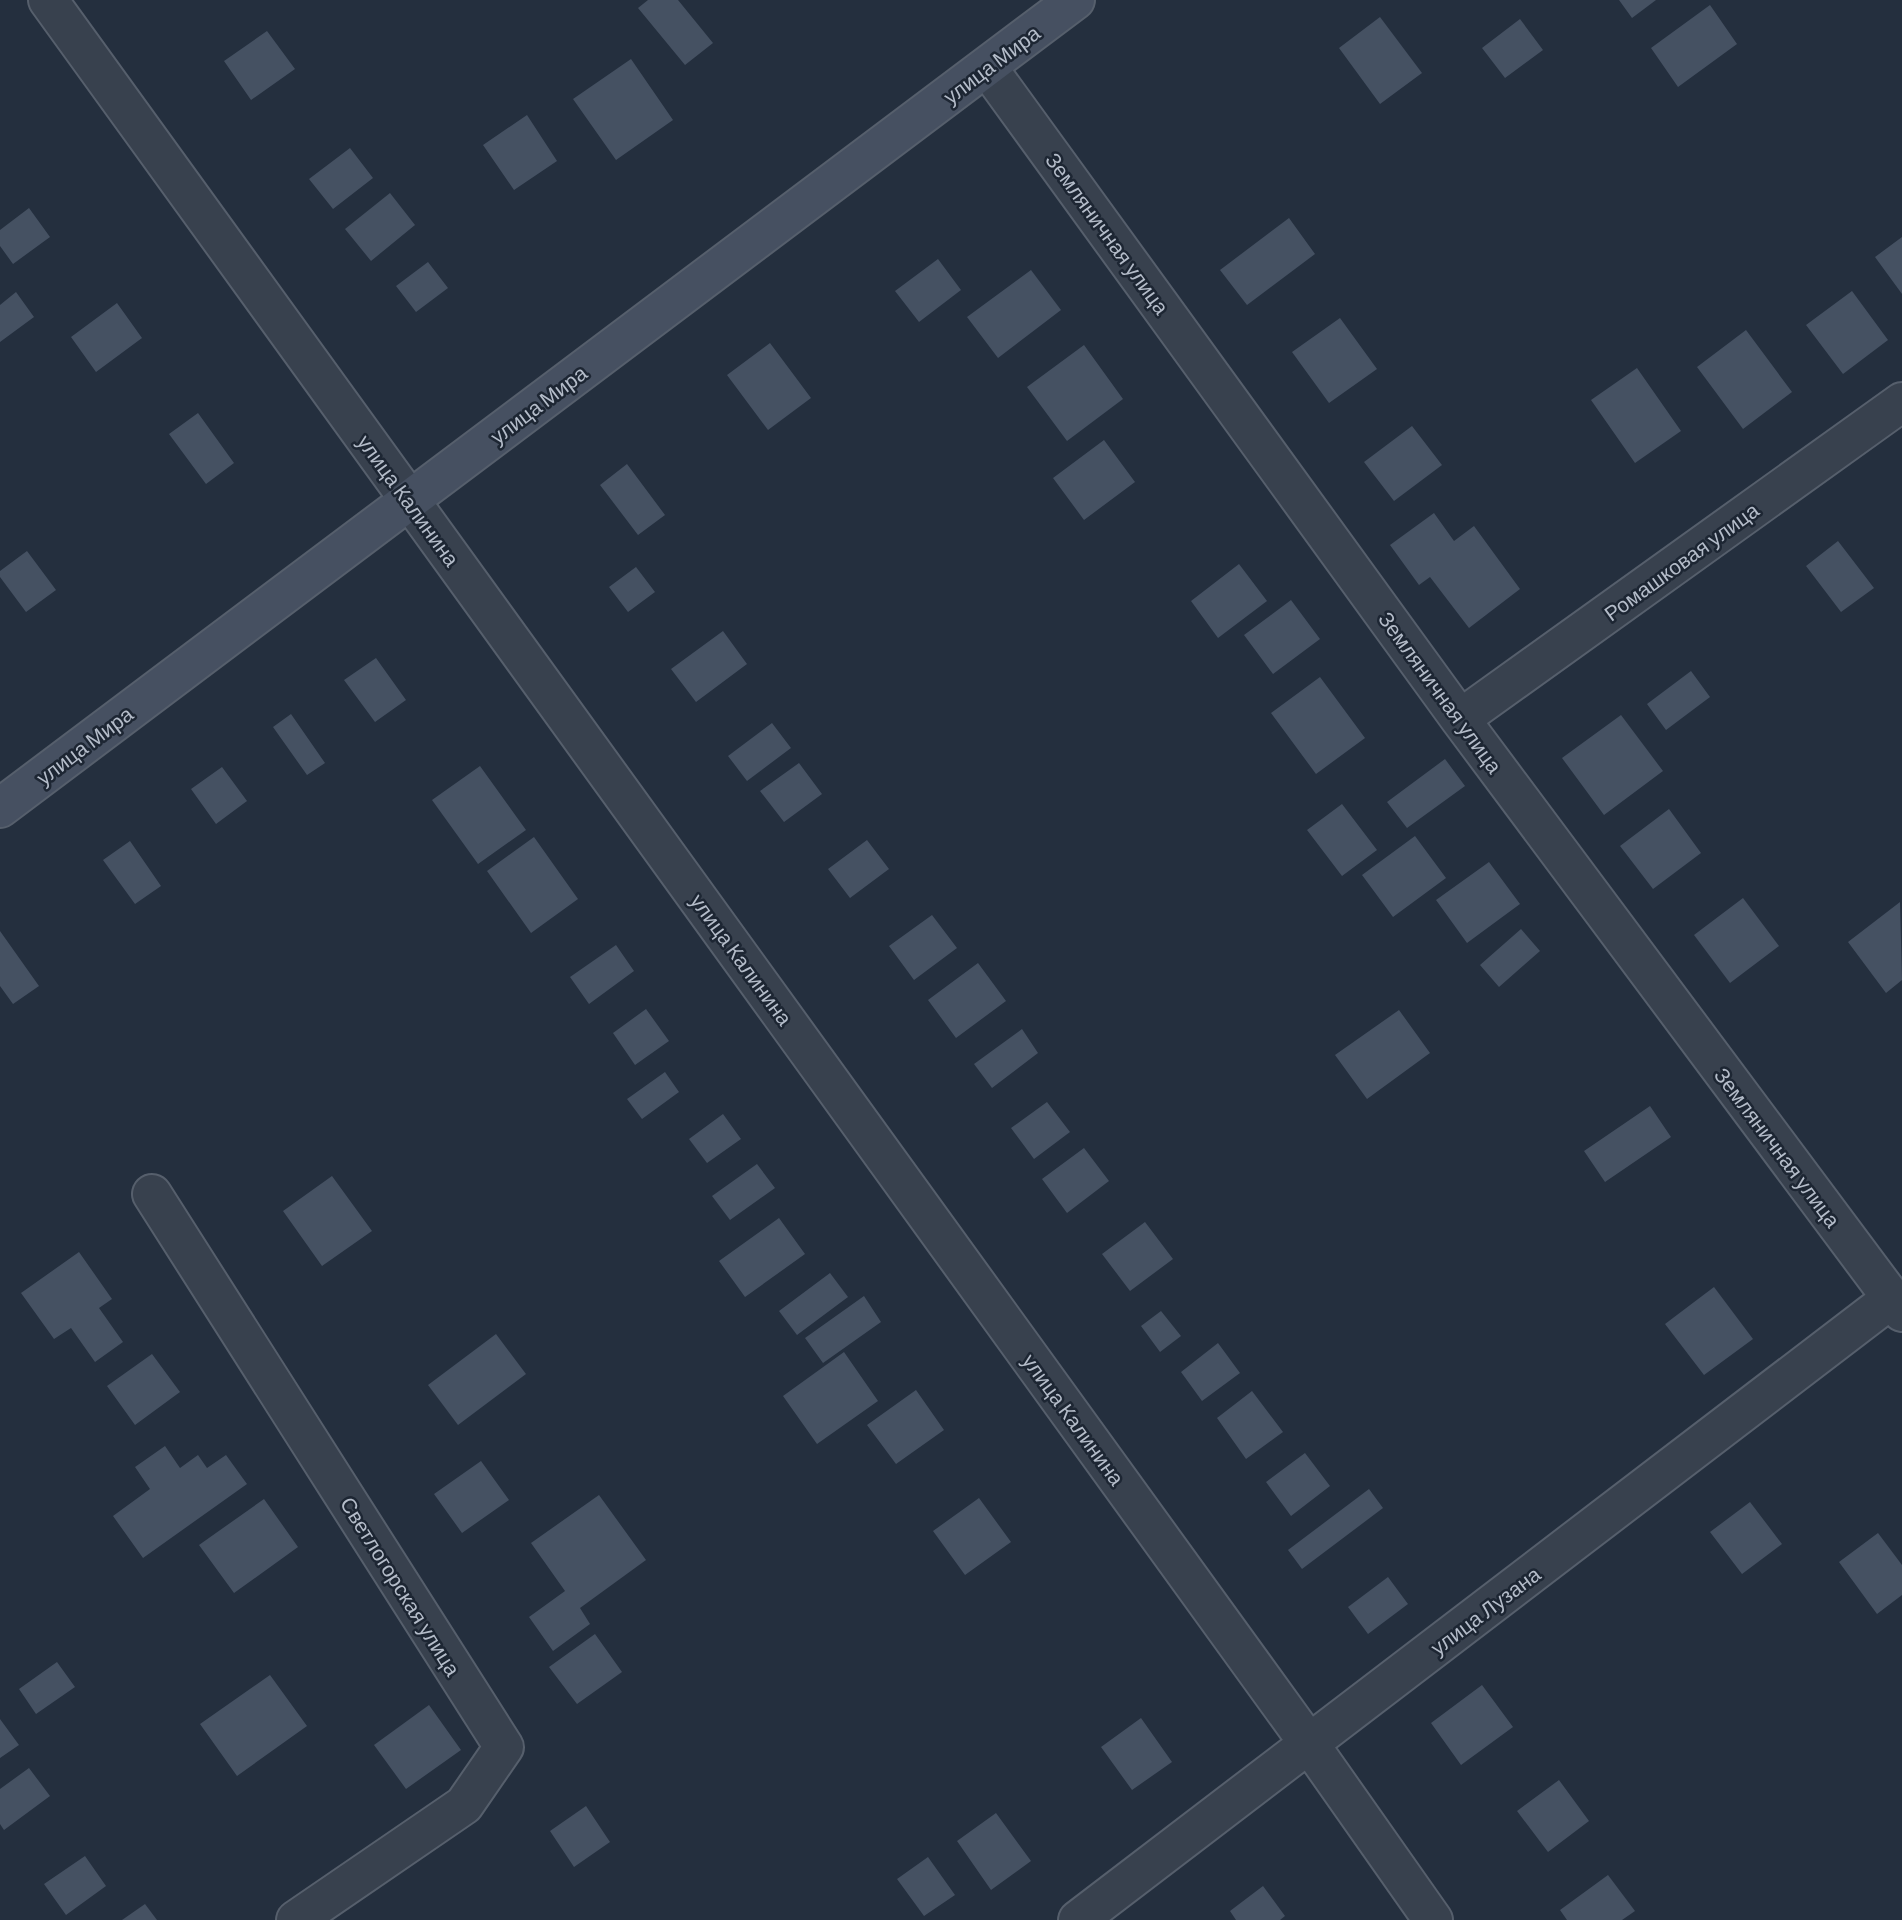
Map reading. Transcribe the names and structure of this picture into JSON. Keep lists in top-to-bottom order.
{
  "streets": {
    "main road": ["улица Мира"],
    "street": [
      "Земляничная улица",
      "улица Калинина",
      "Ромашковая улица",
      "Светлогорская улица",
      "улица Лузана"
    ]
  },
  "crossings": [
    ["улица Мира", "Земляничная улица"],
    ["улица Мира", "улица Калинина"],
    ["Земляничная улица", "Ромашковая улица"],
    ["Земляничная улица", "улица Лузана"],
    ["улица Калинина", "улица Лузана"]
  ]
}
